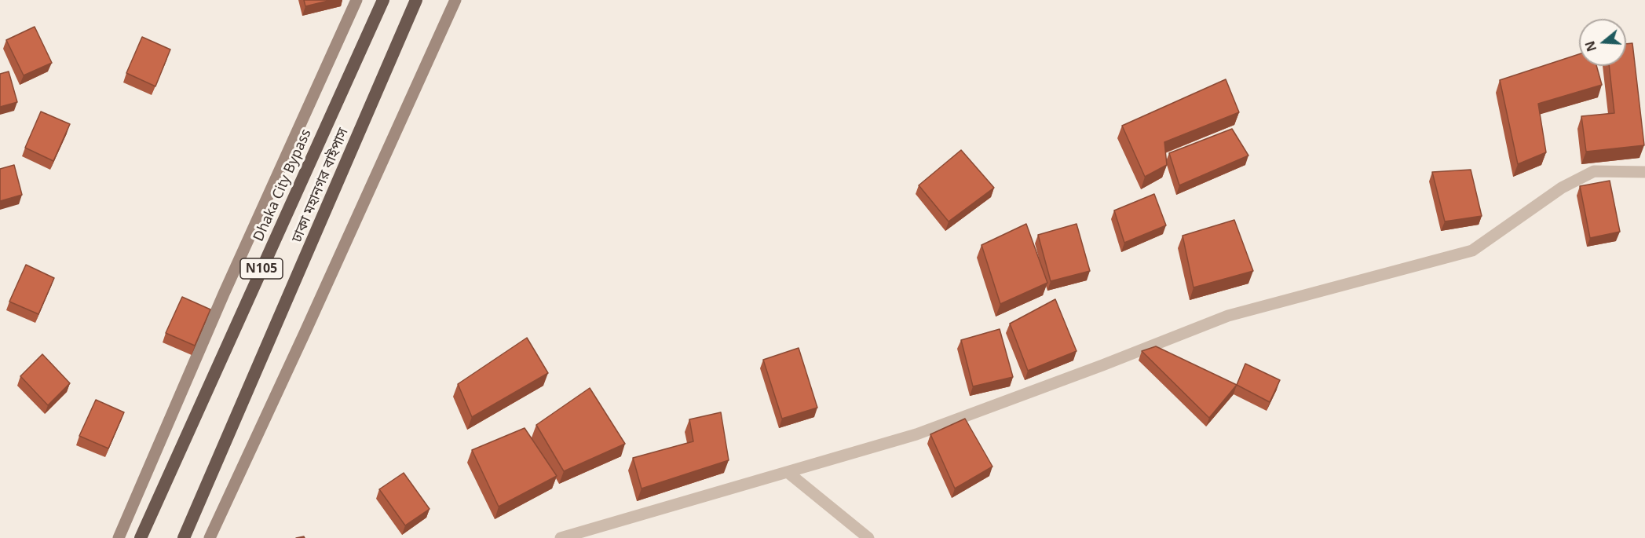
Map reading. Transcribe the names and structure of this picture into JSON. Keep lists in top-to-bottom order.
{
  "streets": {
    "highway": ["Dhaka City Bypass", "ঢাকা মহানগর বাইপাস", "N105"]
  },
  "north": "left"
}
